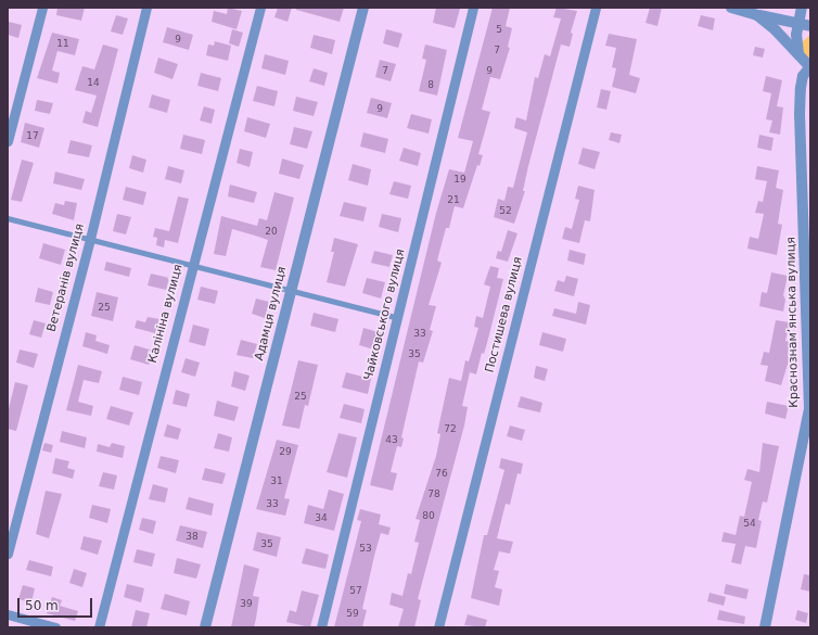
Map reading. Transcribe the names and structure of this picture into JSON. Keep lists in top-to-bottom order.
{
  "streets": {
    "street": [
      "Ветеранів вулиця",
      "Калініна вулиця",
      "Адамця вулиця",
      "Чайковського вулиця",
      "Постишева вулиця",
      "Краснознамʼянська вулиця"
    ]
  },
  "house_numbers": [
    "5",
    "9",
    "11",
    "7",
    "7",
    "9",
    "14",
    "8",
    "9",
    "17",
    "19",
    "21",
    "52",
    "20",
    "25",
    "33",
    "35",
    "25",
    "72",
    "43",
    "29",
    "76",
    "31",
    "78",
    "33",
    "80",
    "34",
    "54",
    "38",
    "35",
    "53",
    "57",
    "39",
    "59"
  ],
  "scale_bar": "50 m"
}
